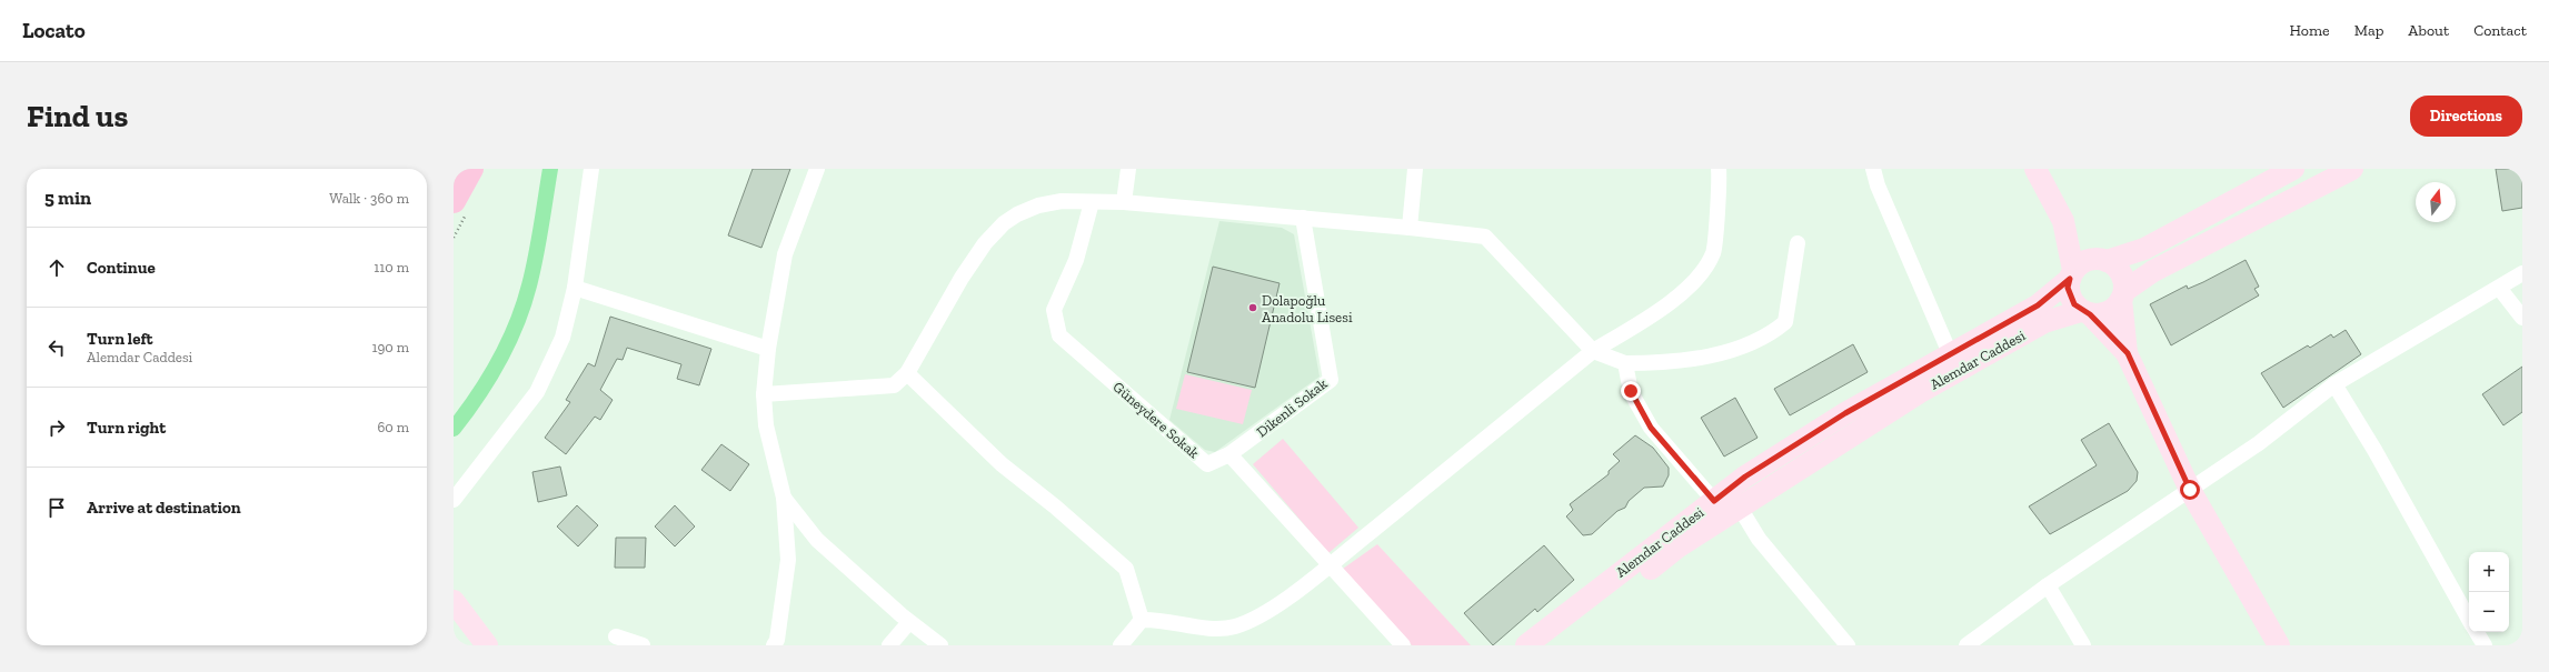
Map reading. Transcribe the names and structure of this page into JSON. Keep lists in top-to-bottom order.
{
  "streets": {
    "main road": ["Alemdar Caddesi"],
    "street": ["Dikenli Sokak", "Güneydere Sokak"]
  },
  "crossings": [
    ["Dikenli Sokak", "Güneydere Sokak"]
  ],
  "places": ["Dolapoğlu Anadolu Lisesi"],
  "north": "top",
  "page": {
    "header": "Locato",
    "nav": [
      "Home",
      "Map",
      "About",
      "Contact"
    ],
    "buttons": "Directions",
    "title": "Find us",
    "heading": ["5 min", "Walk · 360 m"],
    "list": [
      ["Continue", "110 m"],
      ["Turn left", "Alemdar Caddesi", "190 m"],
      ["Turn right", "60 m"],
      "Arrive at destination"
    ],
    "map_buttons": ["+", "−"]
  }
}
